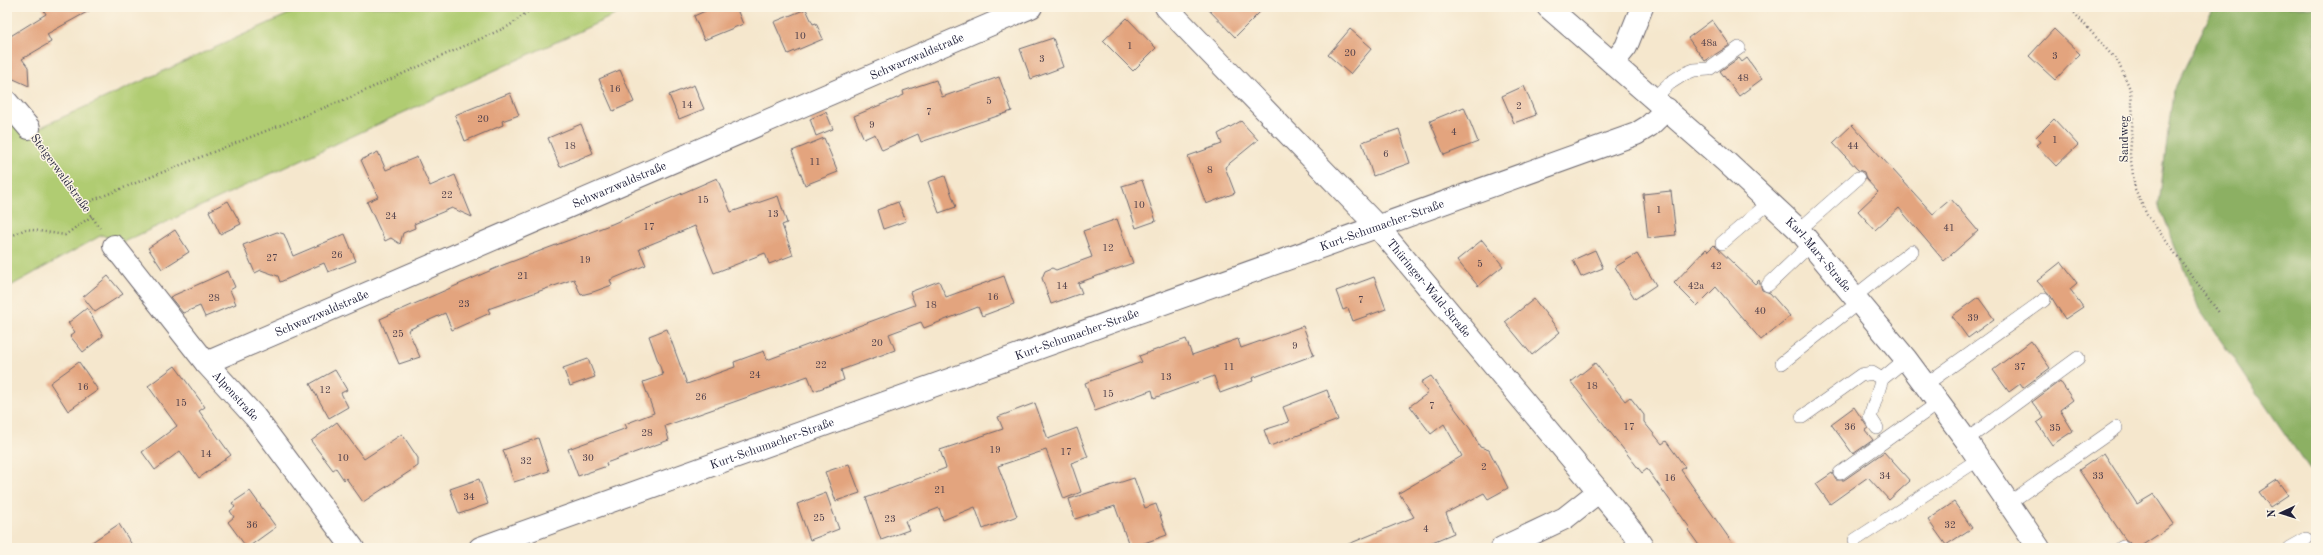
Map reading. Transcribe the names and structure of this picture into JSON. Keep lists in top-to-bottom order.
{
  "streets": {
    "street": [
      "Schwarzwaldstraße",
      "Steigerwaldstraße",
      "Kurt-Schumacher-Straße",
      "Karl-Marx-Straße",
      "Thüringer-Wald-Straße",
      "Alpenstraße"
    ],
    "path": ["Sandweg"]
  },
  "crossings": [
    ["Schwarzwaldstraße", "Alpenstraße"],
    ["Steigerwaldstraße", "Alpenstraße"],
    ["Kurt-Schumacher-Straße", "Karl-Marx-Straße"],
    ["Kurt-Schumacher-Straße", "Thüringer-Wald-Straße"]
  ],
  "house_numbers": [
    "10",
    "48a",
    "1",
    "20",
    "3",
    "3",
    "48",
    "16",
    "5",
    "14",
    "2",
    "7",
    "20",
    "9",
    "4",
    "1",
    "18",
    "44",
    "6",
    "11",
    "8",
    "22",
    "15",
    "10",
    "1",
    "13",
    "24",
    "17",
    "41",
    "12",
    "26",
    "27",
    "19",
    "5",
    "42",
    "21",
    "14",
    "42a",
    "16",
    "28",
    "7",
    "23",
    "18",
    "40",
    "39",
    "25",
    "20",
    "9",
    "22",
    "11",
    "37",
    "24",
    "13",
    "18",
    "16",
    "12",
    "15",
    "26",
    "15",
    "7",
    "17",
    "36",
    "35",
    "28",
    "19",
    "17",
    "14",
    "10",
    "30",
    "32",
    "2",
    "34",
    "33",
    "16",
    "21",
    "34",
    "25",
    "23",
    "36",
    "32",
    "4"
  ],
  "north": "left"
}
